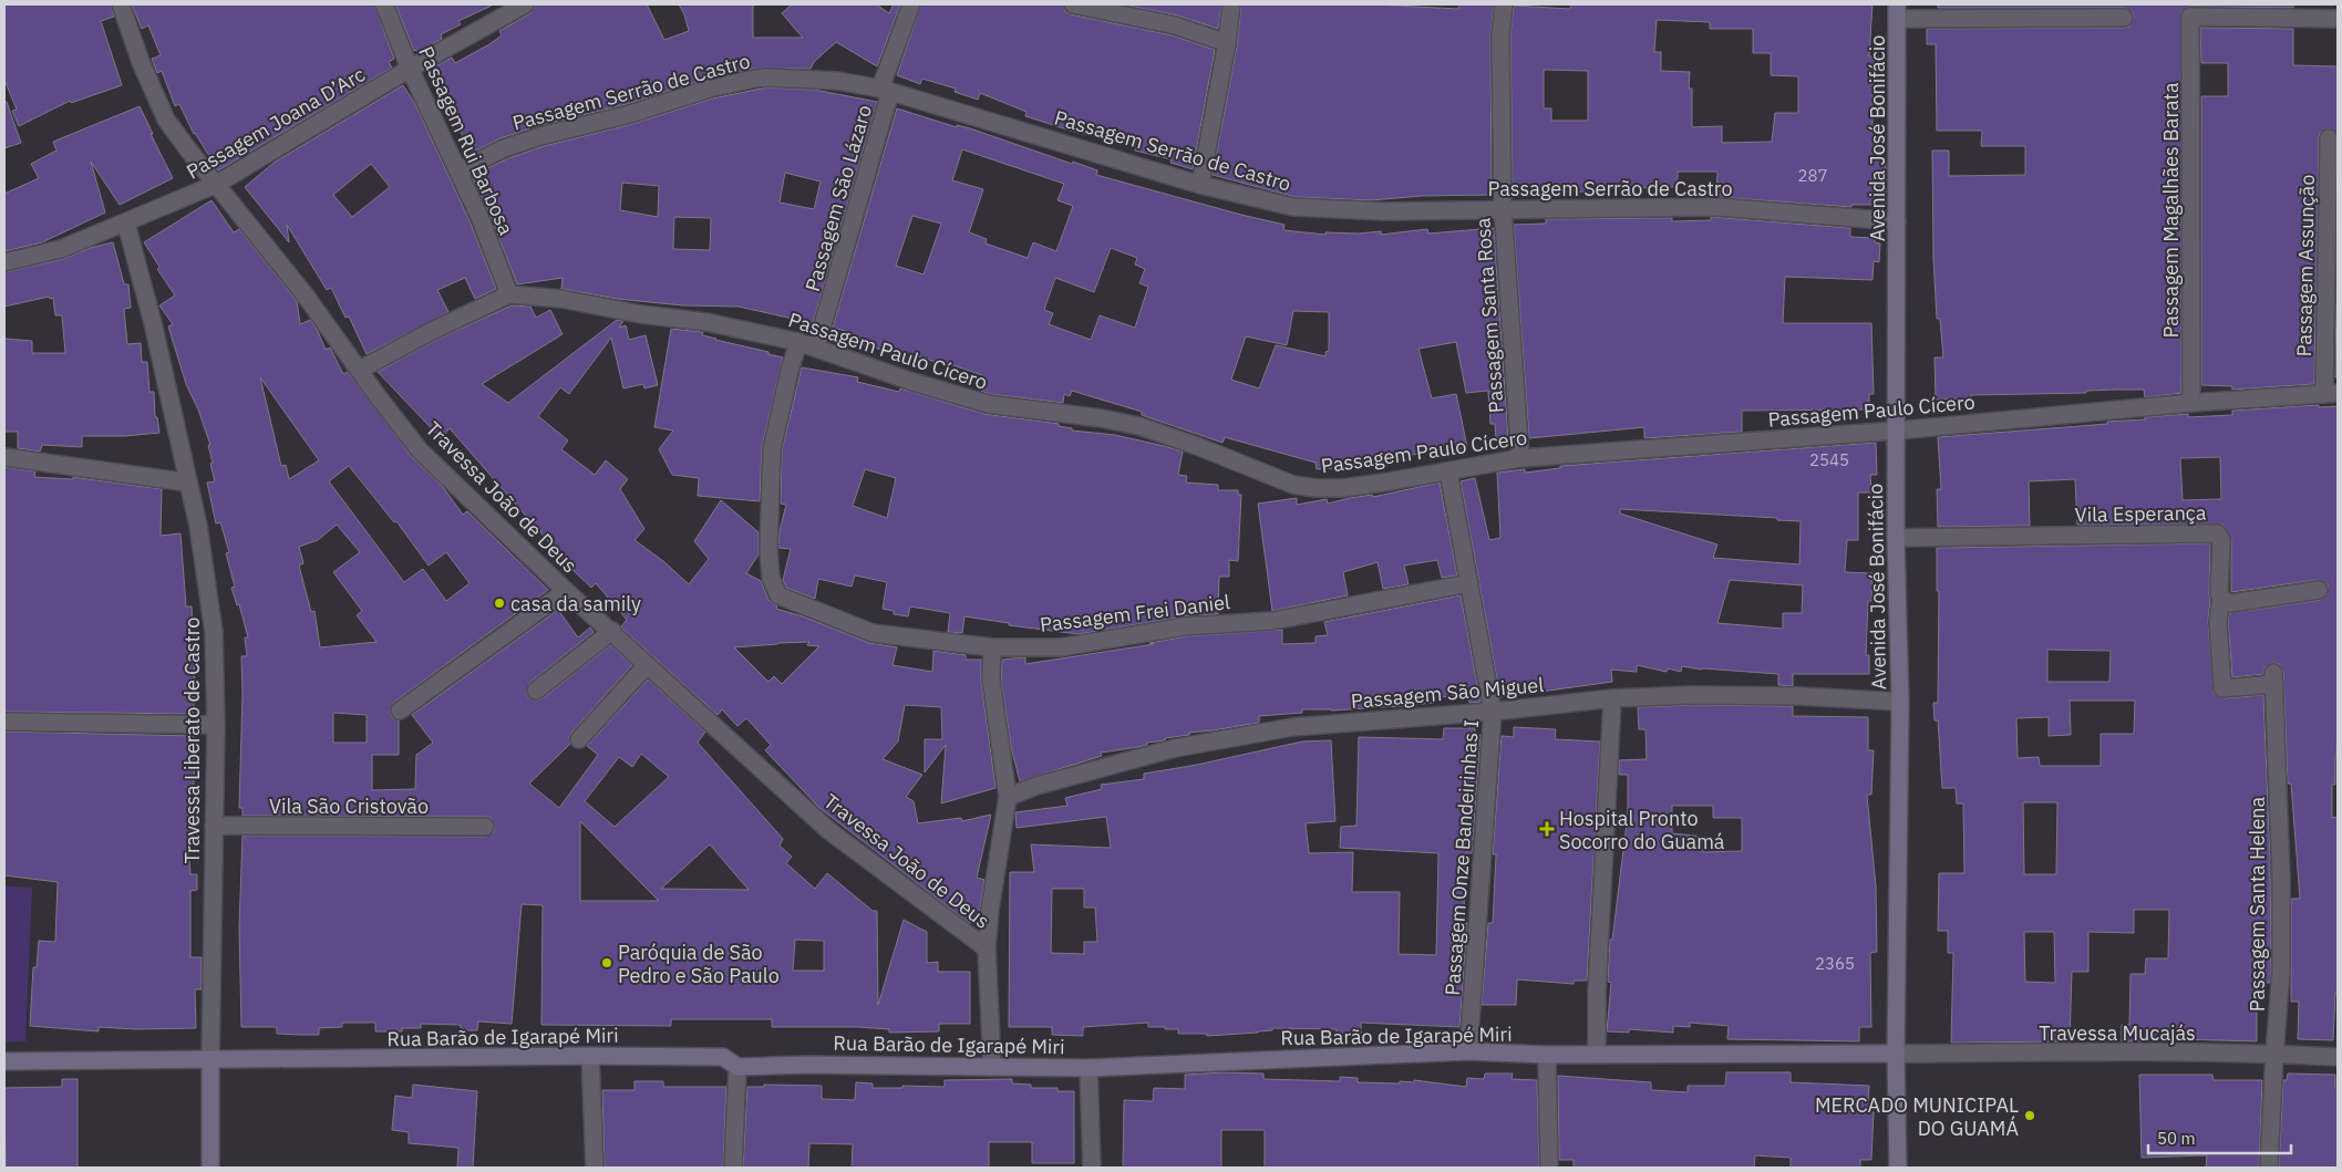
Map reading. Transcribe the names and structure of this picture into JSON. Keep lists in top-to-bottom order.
{
  "streets": {
    "main road": ["Avenida José Bonifácio", "Travessa Liberato de Castro", "Rua Barão de Igarapé Miri"],
    "street": [
      "Passagem Serrão de Castro",
      "Passagem Joana D’Arc",
      "Passagem Rui Barbosa",
      "Passagem São Lázaro",
      "Passagem Magalhães Barata",
      "Passagem Assunção",
      "Passagem Santa Rosa",
      "Passagem Paulo Cícero",
      "Travessa João de Deus",
      "Vila Esperança",
      "Passagem Frei Daniel",
      "Passagem São Miguel",
      "Vila São Cristovão",
      "Passagem Onze Bandeirinhas I",
      "Passagem Santa Helena",
      "Travessa Mucajás"
    ]
  },
  "crossings": [
    ["Passagem Serrão de Castro", "Avenida José Bonifácio"],
    ["Passagem Serrão de Castro", "Passagem Rui Barbosa"],
    ["Passagem Serrão de Castro", "Passagem São Lázaro"],
    ["Passagem Serrão de Castro", "Passagem Santa Rosa"],
    ["Passagem Joana D’Arc", "Passagem Rui Barbosa"],
    ["Passagem Joana D’Arc", "Travessa João de Deus"],
    ["Passagem Joana D’Arc", "Travessa Liberato de Castro"],
    ["Avenida José Bonifácio", "Passagem Paulo Cícero"],
    ["Avenida José Bonifácio", "Vila Esperança"],
    ["Avenida José Bonifácio", "Passagem São Miguel"],
    ["Avenida José Bonifácio", "Travessa Mucajás"],
    ["Avenida José Bonifácio", "Rua Barão de Igarapé Miri"],
    ["Passagem Rui Barbosa", "Passagem Paulo Cícero"],
    ["Passagem São Lázaro", "Passagem Paulo Cícero"],
    ["Passagem Magalhães Barata", "Passagem Paulo Cícero"],
    ["Passagem Assunção", "Passagem Paulo Cícero"],
    ["Passagem Santa Rosa", "Passagem Paulo Cícero"],
    ["Passagem Paulo Cícero", "Passagem Frei Daniel"],
    ["Passagem Paulo Cícero", "Passagem Onze Bandeirinhas I"],
    ["Vila Esperança", "Passagem Santa Helena"],
    ["Passagem Frei Daniel", "Passagem Onze Bandeirinhas I"],
    ["Passagem São Miguel", "Passagem Onze Bandeirinhas I"],
    ["Travessa Liberato de Castro", "Vila São Cristovão"],
    ["Travessa Liberato de Castro", "Rua Barão de Igarapé Miri"],
    ["Passagem Onze Bandeirinhas I", "Rua Barão de Igarapé Miri"],
    ["Passagem Santa Helena", "Travessa Mucajás"],
    ["Travessa Mucajás", "Rua Barão de Igarapé Miri"]
  ],
  "places": {
    "other": ["casa da samily", "Paróquia de São Pedro e São Paulo", "MERCADO MUNICIPAL DO GUAMÁ"],
    "health": ["Hospital Pronto Socorro do Guamá"]
  },
  "house_numbers": ["287", "2545", "2365"],
  "scale_bar": "50 m"
}
